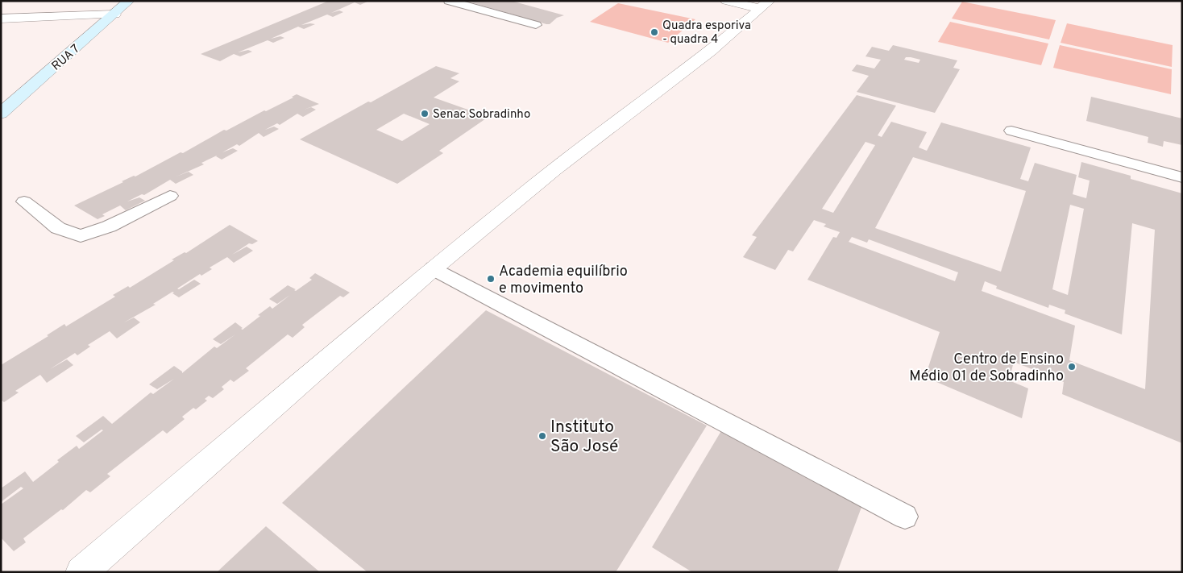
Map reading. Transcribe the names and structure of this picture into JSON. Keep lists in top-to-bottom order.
{
  "streets": {
    "main road": ["RUA 7"]
  },
  "places": [
    "Quadra esporiva - quadra 4",
    "Senac Sobradinho",
    "Academia equilíbrio e movimento",
    "Centro de Ensino Médio 01 de Sobradinho",
    "Instituto São José"
  ]
}
